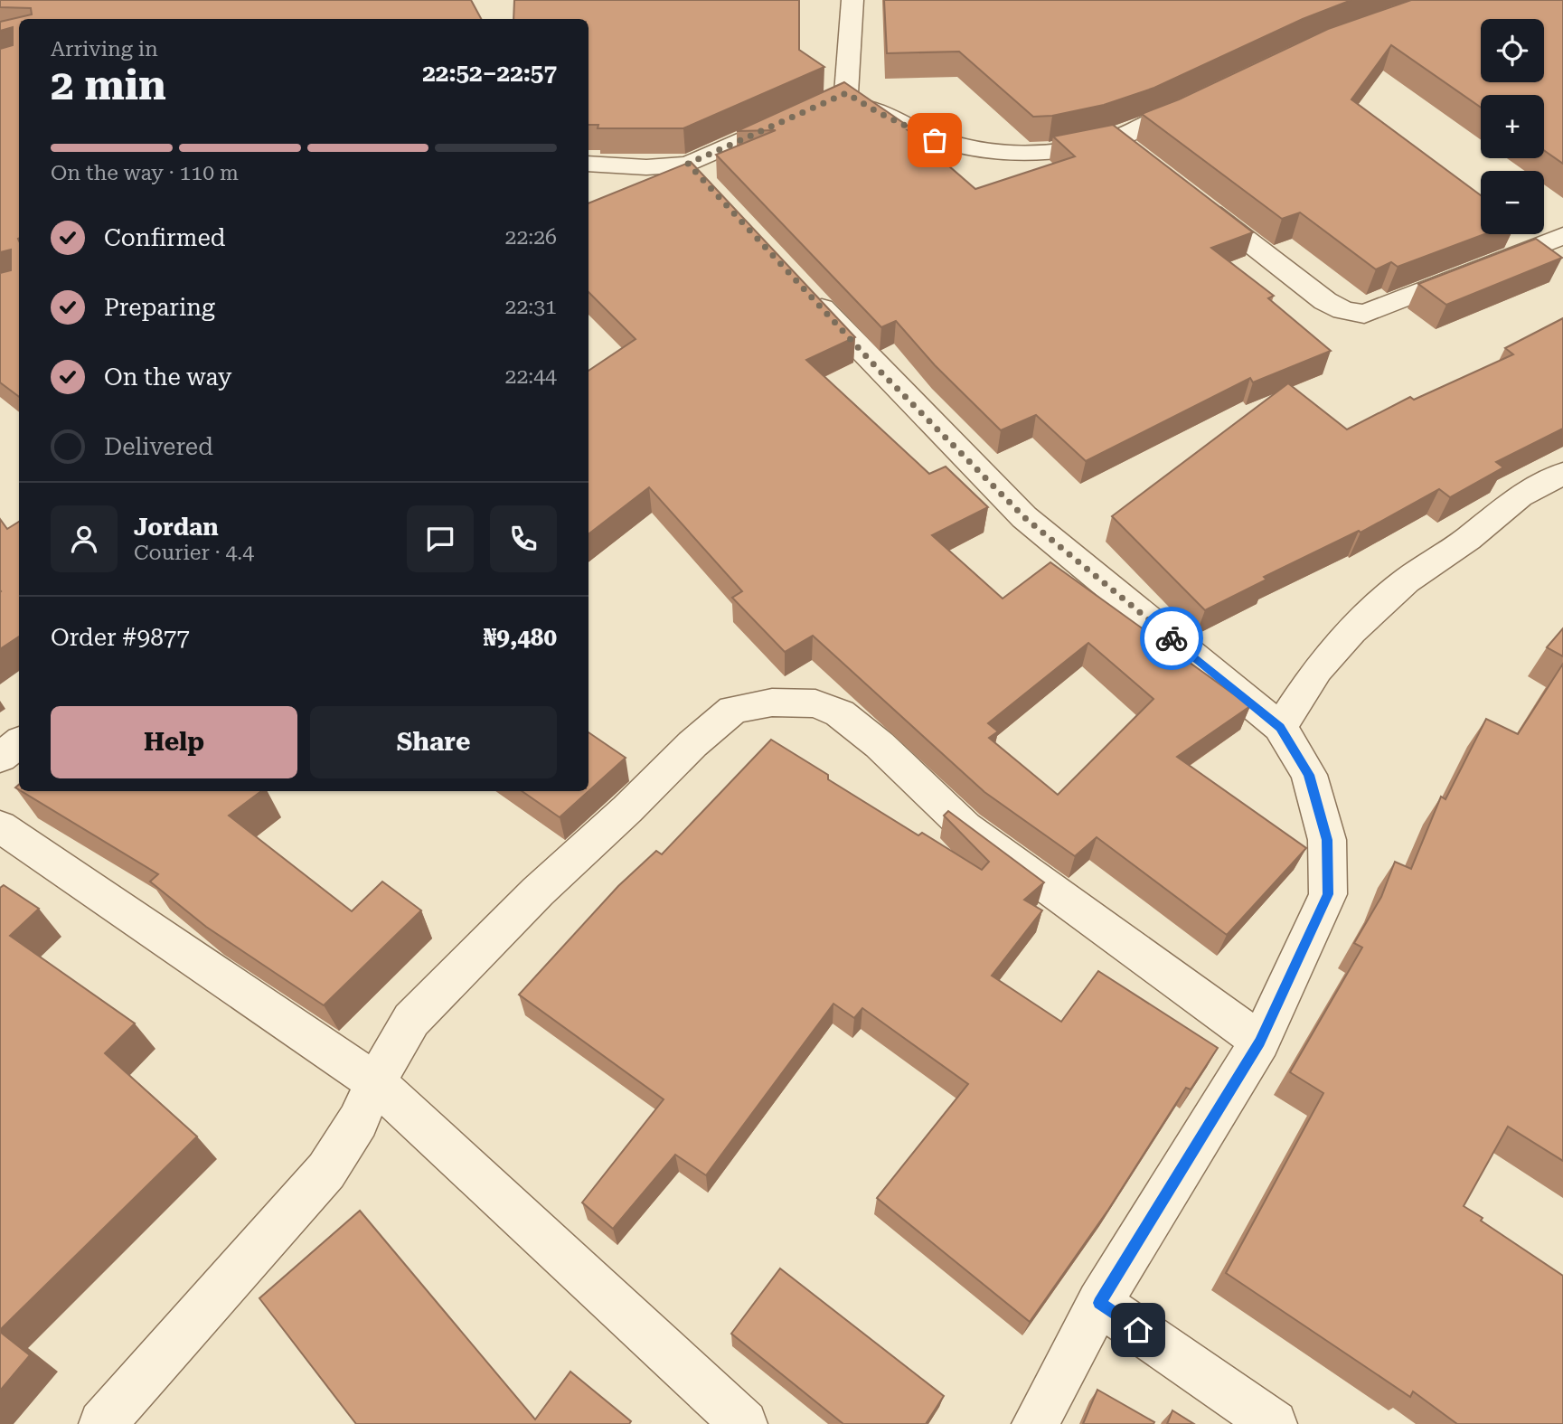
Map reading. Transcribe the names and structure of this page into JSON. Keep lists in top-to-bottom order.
{
  "page": {
    "map_buttons": ["+", "−"],
    "heading": ["2 min", "Arriving in", "22:52–22:57"],
    "panel": [
      "Jordan",
      "Courier · 4.4",
      "Order #9877",
      "₦9,480"
    ],
    "bar": "On the way · 110 m",
    "list": [
      ["Confirmed", "22:26"],
      ["Preparing", "22:31"],
      ["On the way", "22:44"],
      "Delivered"
    ],
    "buttons": ["Help", "Share"]
  }
}
